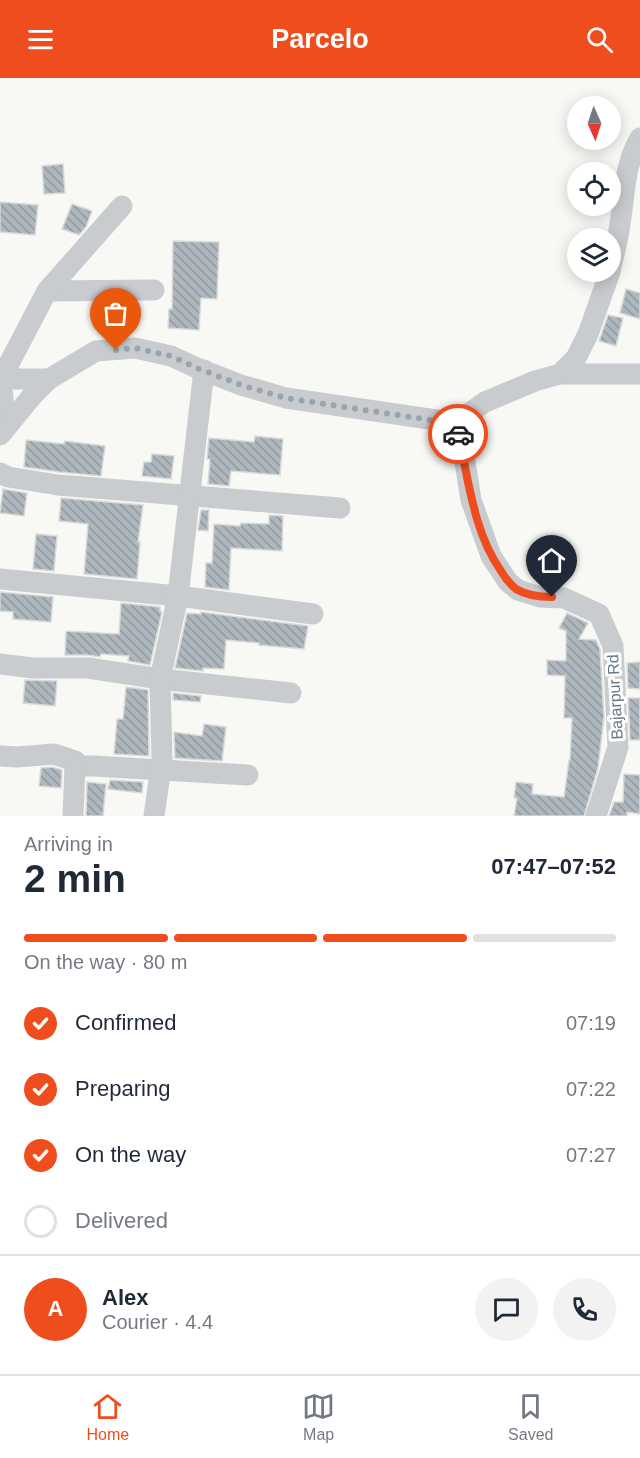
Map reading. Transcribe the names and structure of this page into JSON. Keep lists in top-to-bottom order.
{
  "streets": {
    "street": ["Bajarpur Rd"]
  },
  "north": "bottom",
  "page": {
    "header": "Parcelo",
    "heading": ["2 min", "Arriving in", "07:47–07:52"],
    "panel": ["Alex", "Courier · 4.4"],
    "bar": "On the way · 80 m",
    "list": [
      ["Confirmed", "07:19"],
      ["Preparing", "07:22"],
      ["On the way", "07:27"],
      "Delivered"
    ],
    "round": "A",
    "tabs": ["Home", "Map", "Saved"]
  }
}
